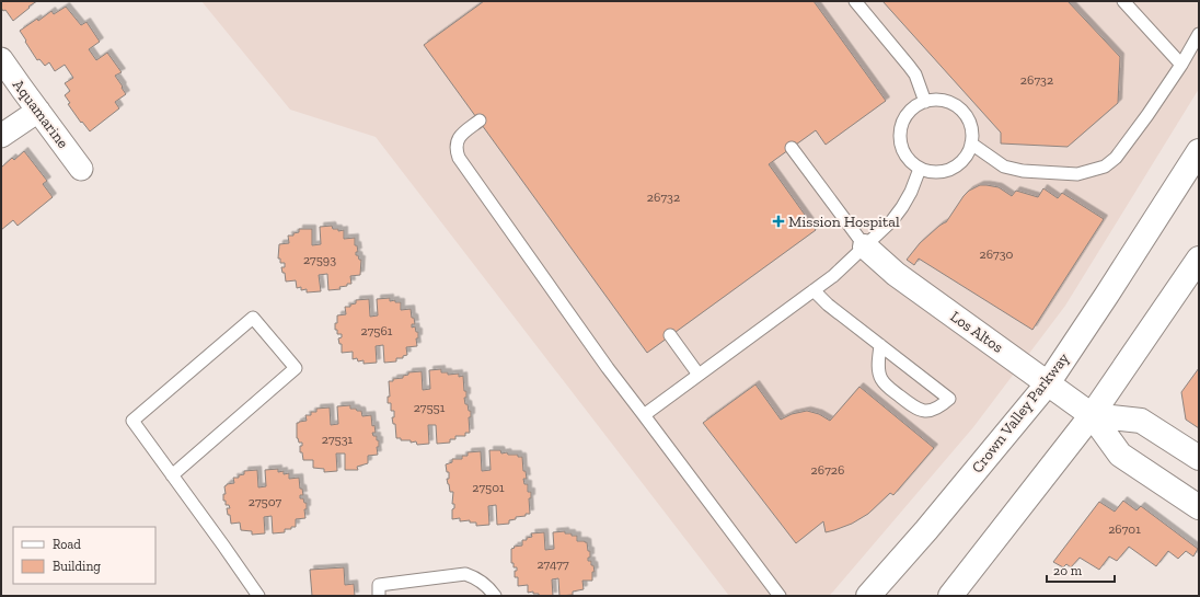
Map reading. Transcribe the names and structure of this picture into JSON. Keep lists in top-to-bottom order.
{
  "streets": {
    "main road": ["Los Altos", "Crown Valley Parkway"],
    "street": ["Aquamarine"]
  },
  "crossings": [
    ["Los Altos", "Crown Valley Parkway"]
  ],
  "places": {
    "health": ["Mission Hospital"]
  },
  "house_numbers": [
    "26732",
    "26732",
    "26730",
    "27593",
    "27561",
    "27551",
    "27531",
    "26726",
    "27501",
    "27507",
    "26701",
    "27477"
  ],
  "legend": ["Road", "Building"],
  "scale_bar": "20 m"
}
